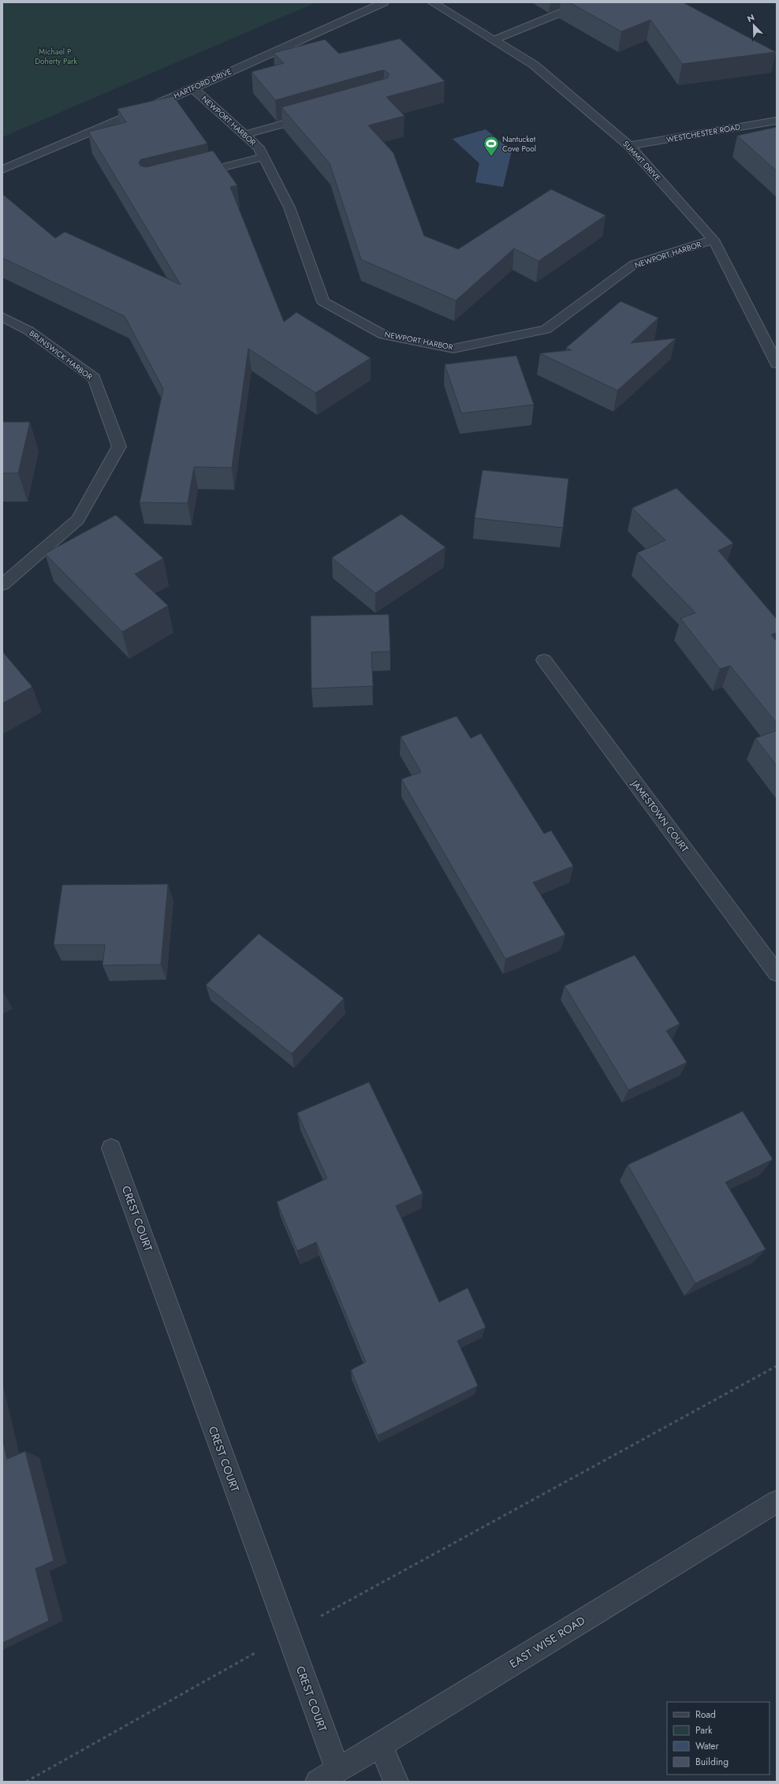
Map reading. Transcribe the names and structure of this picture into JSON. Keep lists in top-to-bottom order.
{
  "streets": {
    "street": [
      "HARTFORD DRIVE",
      "NEWPORT HARBOR",
      "WESTCHESTER ROAD",
      "SUMMIT DRIVE",
      "BRUNSWICK HARBOR",
      "JAMESTOWN COURT",
      "CREST COURT",
      "EAST WISE ROAD"
    ]
  },
  "crossings": [
    ["HARTFORD DRIVE", "NEWPORT HARBOR"],
    ["NEWPORT HARBOR", "SUMMIT DRIVE"],
    ["WESTCHESTER ROAD", "SUMMIT DRIVE"],
    ["CREST COURT", "EAST WISE ROAD"]
  ],
  "parks": ["Michael P. Doherty Park"],
  "places": {
    "sports": ["Nantucket Cove Pool"]
  },
  "legend": [
    "Road",
    "Park",
    "Water",
    "Building"
  ],
  "north": "top left"
}
